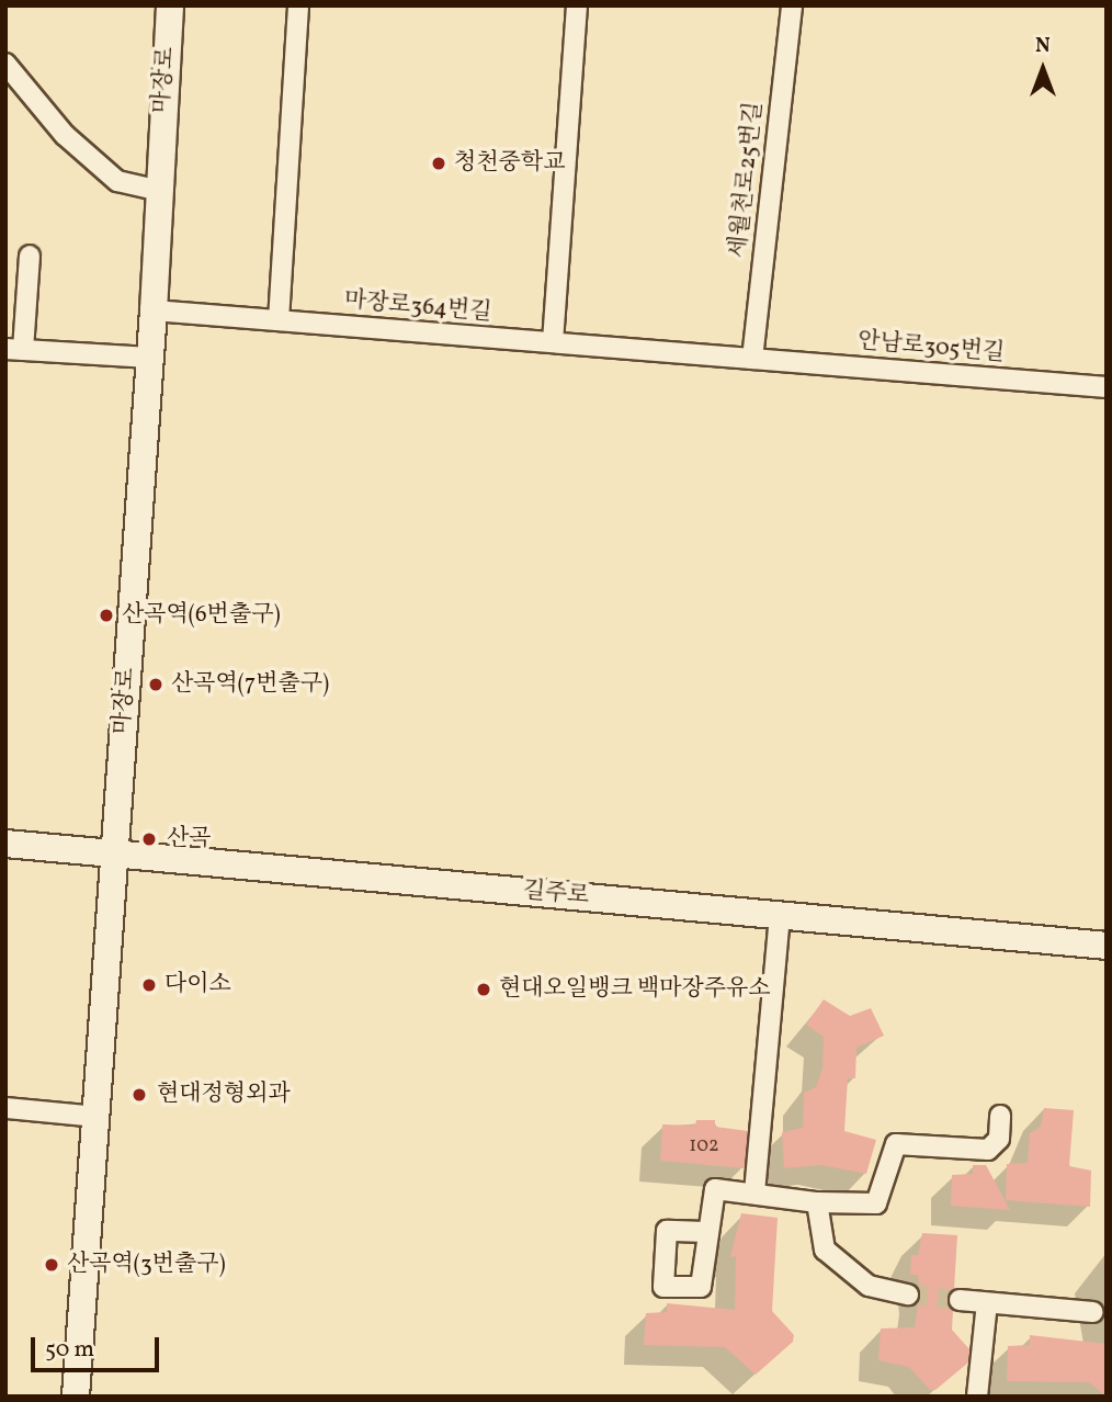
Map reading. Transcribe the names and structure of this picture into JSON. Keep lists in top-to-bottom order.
{
  "streets": {
    "main road": ["마장로", "길주로"],
    "street": ["세월천로25번길", "마장로364번길", "안남로305번길"]
  },
  "crossings": [
    ["마장로", "마장로364번길"],
    ["마장로", "길주로"],
    ["세월천로25번길", "마장로364번길"],
    ["세월천로25번길", "안남로305번길"],
    ["마장로364번길", "안남로305번길"]
  ],
  "places": [
    "청천중학교",
    "산곡역(6번출구)",
    "산곡역(7번출구)",
    "산곡",
    "다이소",
    "현대오일뱅크 백마장주유소",
    "현대정형외과",
    "산곡역(3번출구)"
  ],
  "house_numbers": ["102"],
  "scale_bar": "50 m",
  "north": "top"
}
